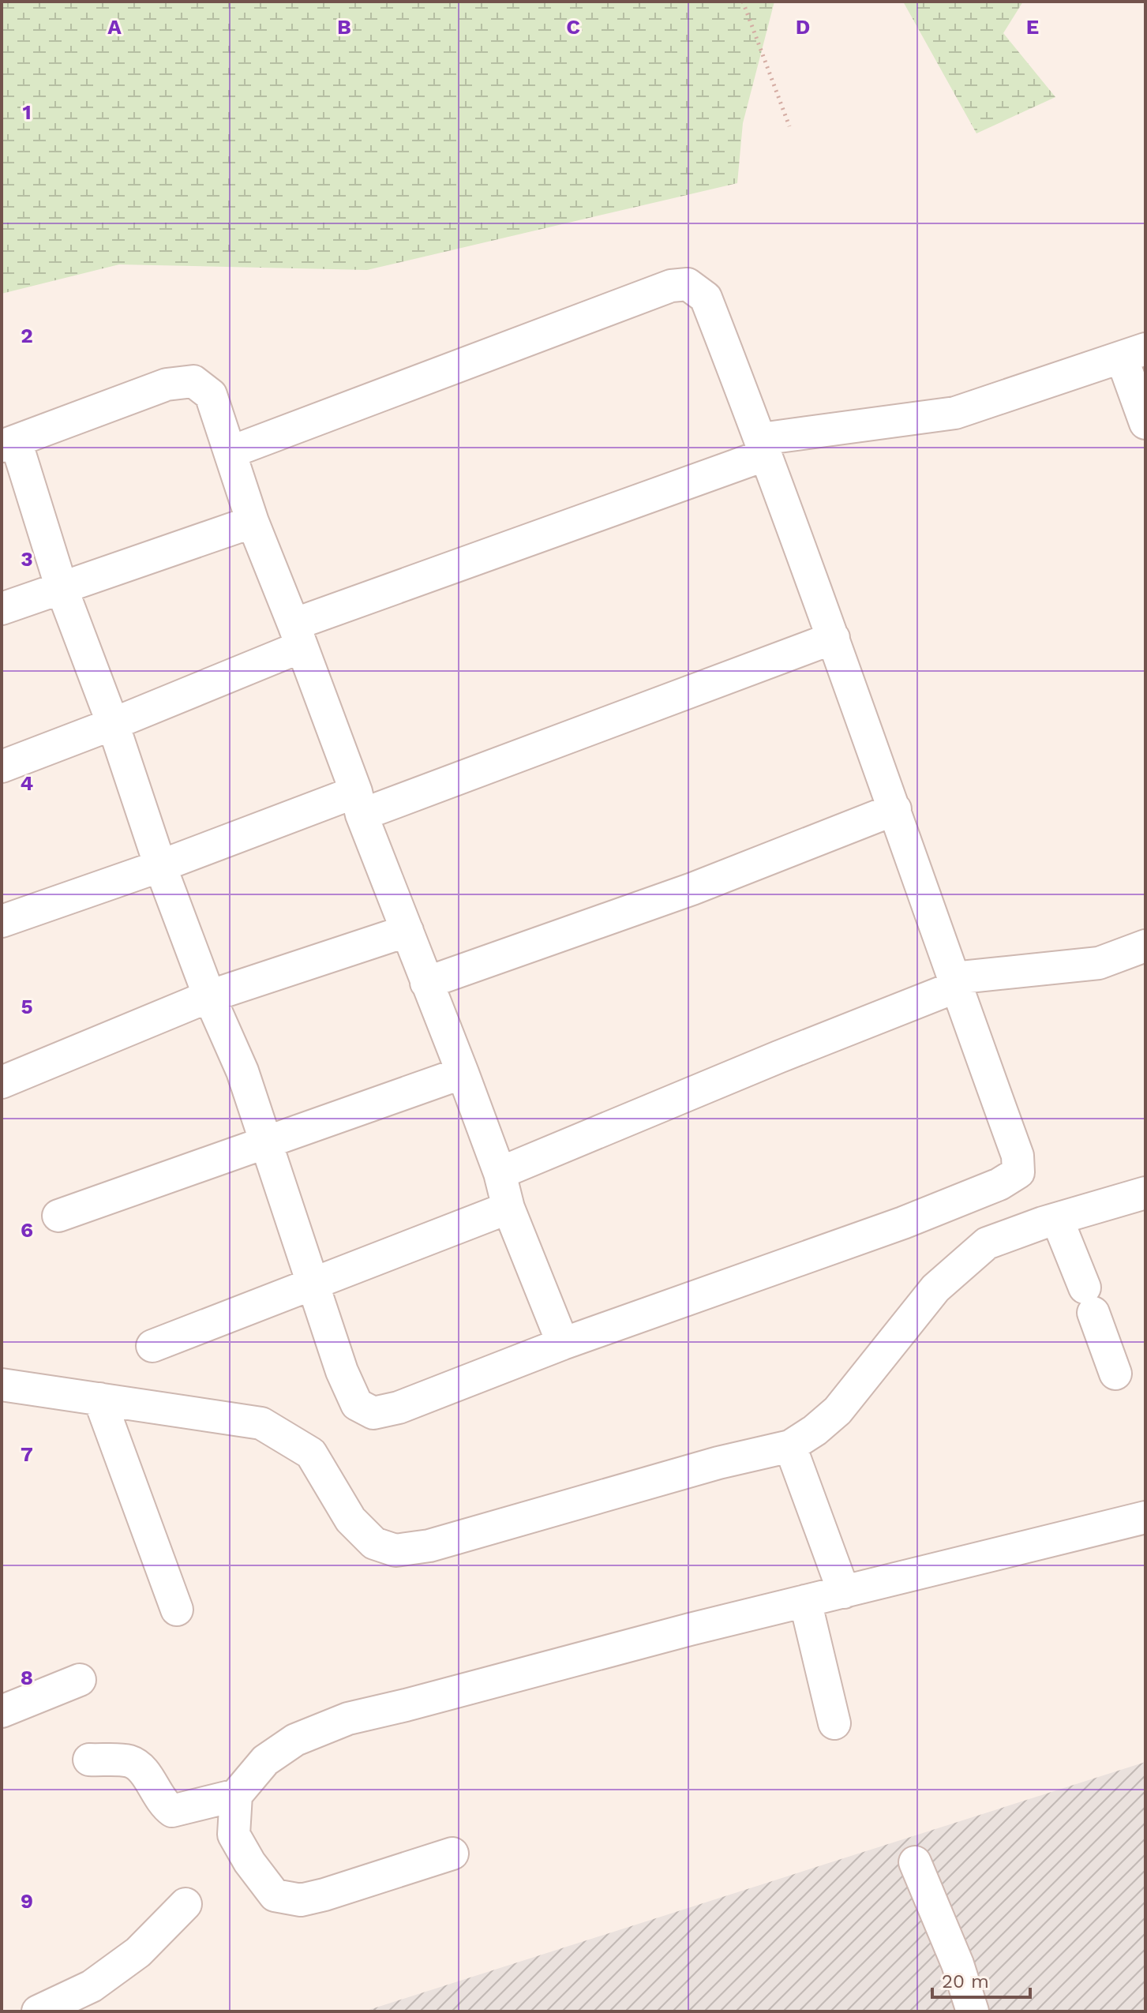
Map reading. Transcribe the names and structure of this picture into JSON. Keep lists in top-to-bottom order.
{
  "scale_bar": "20 m",
  "grid": {
    "columns": [
      "A",
      "B",
      "C",
      "D",
      "E"
    ],
    "rows": [
      "1",
      "2",
      "3",
      "4",
      "5",
      "6",
      "7",
      "8",
      "9"
    ]
  }
}
